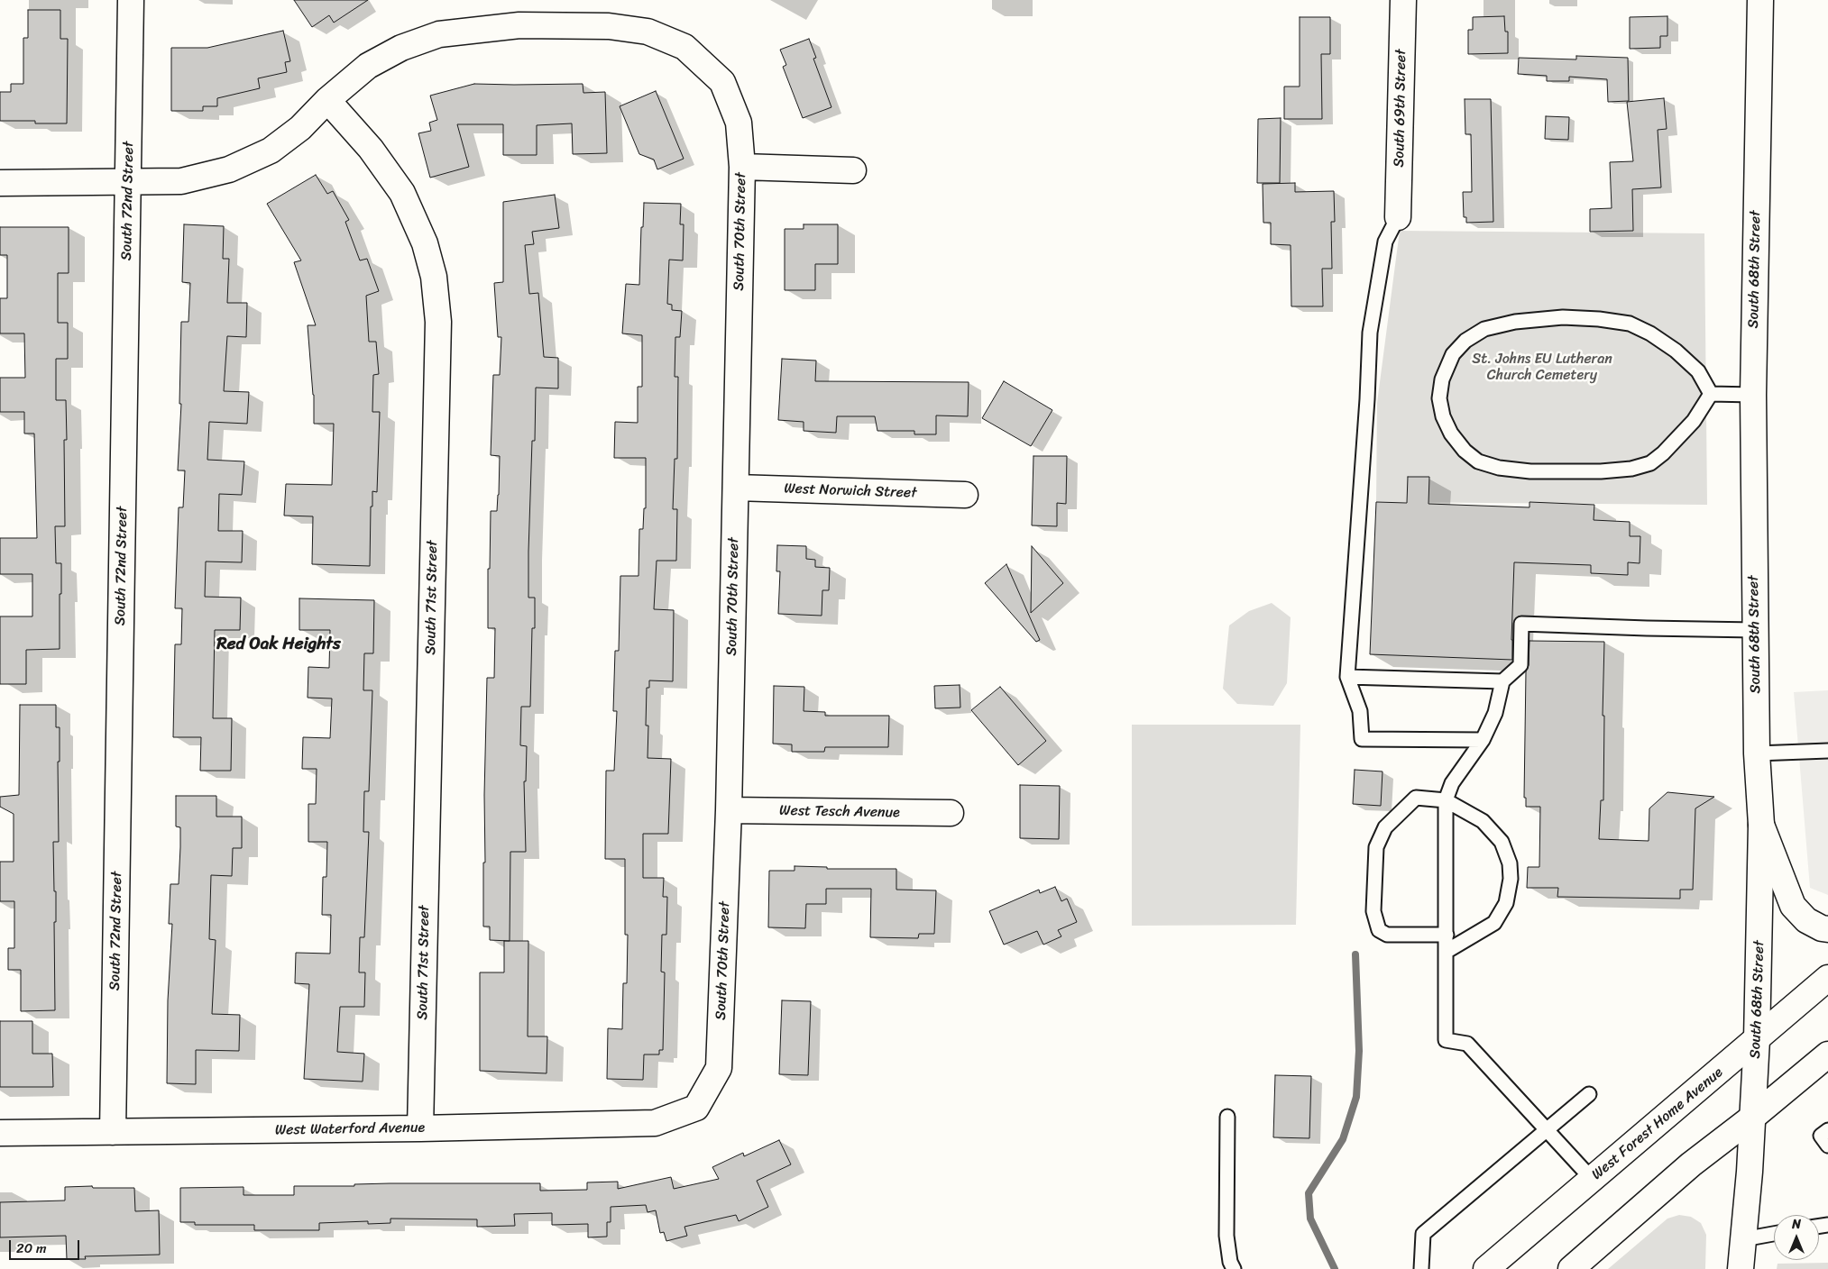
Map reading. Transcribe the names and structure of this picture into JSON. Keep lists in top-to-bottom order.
{
  "streets": {
    "street": [
      "South 69th Street",
      "South 72nd Street",
      "South 70th Street",
      "South 68th Street",
      "West Norwich Street",
      "South 71st Street",
      "West Tesch Avenue",
      "West Forest Home Avenue",
      "West Waterford Avenue"
    ]
  },
  "crossings": [
    ["South 72nd Street", "West Waterford Avenue"],
    ["South 70th Street", "West Norwich Street"],
    ["South 70th Street", "South 71st Street"],
    ["South 70th Street", "West Tesch Avenue"],
    ["South 70th Street", "West Waterford Avenue"],
    ["South 68th Street", "West Forest Home Avenue"],
    ["South 71st Street", "West Waterford Avenue"]
  ],
  "districts": ["Red Oak Heights"],
  "parks": ["St. Johns EU Lutheran Church Cemetery"],
  "scale_bar": "20 m",
  "north": "top"
}
